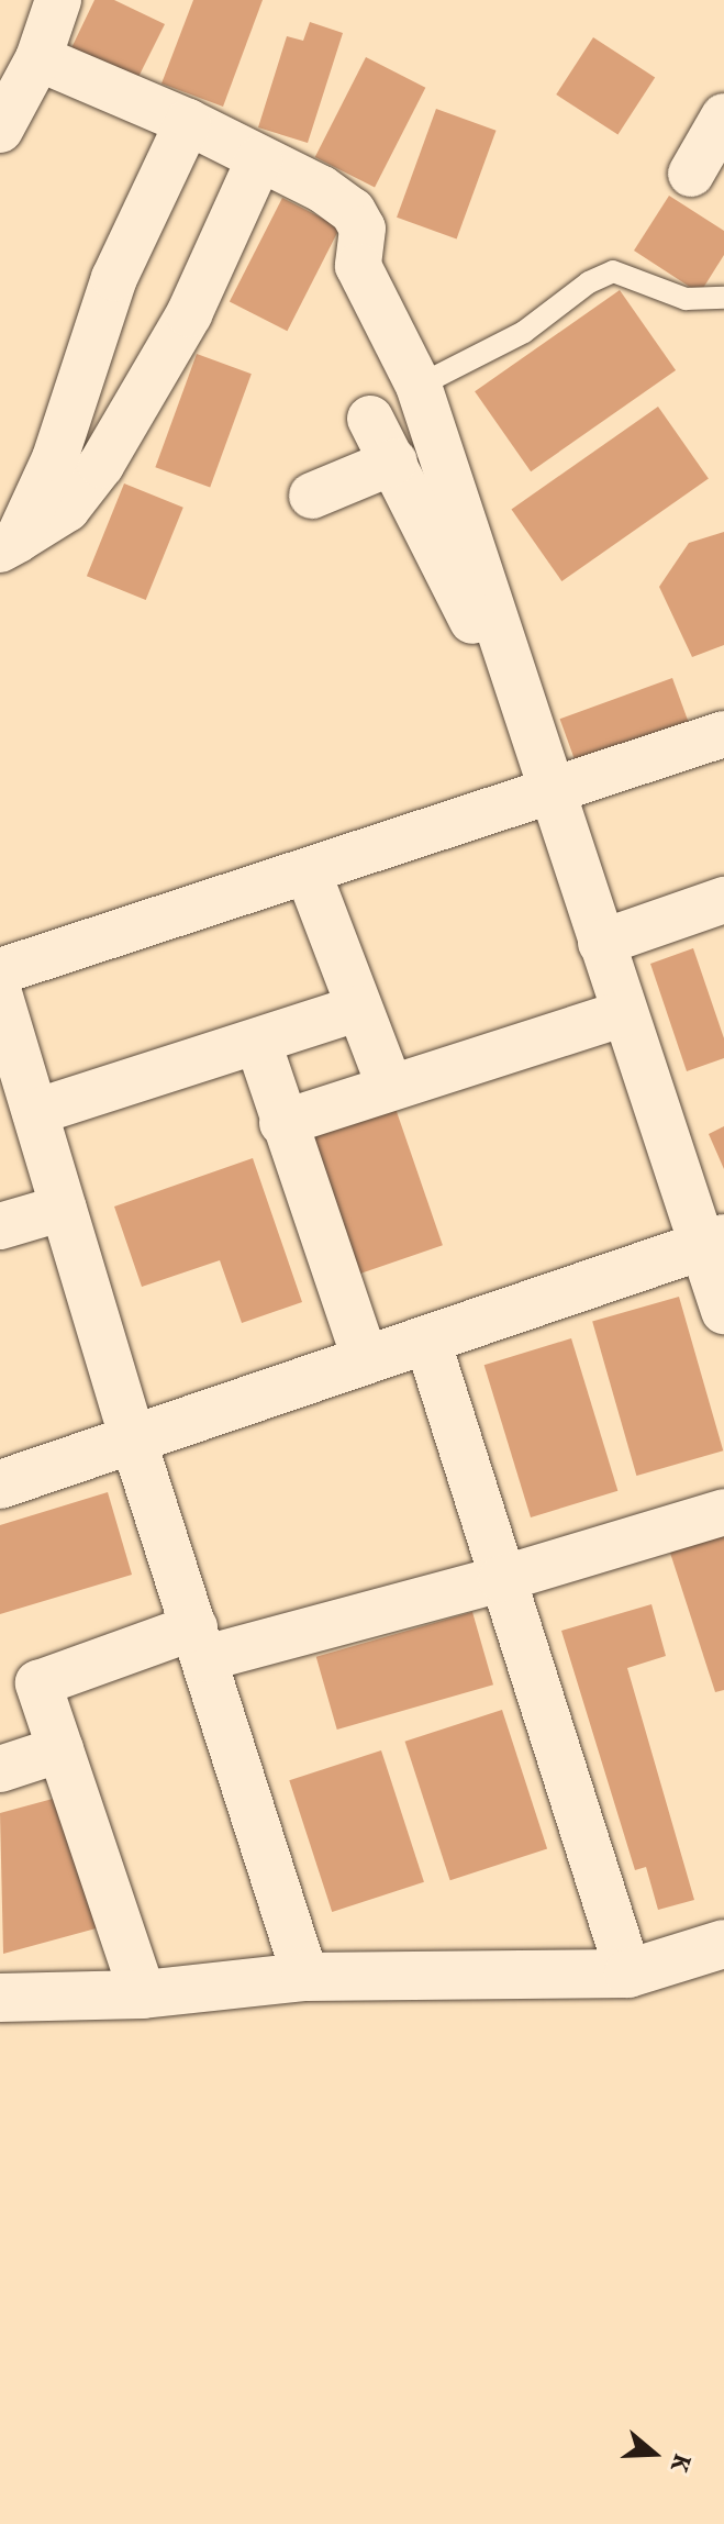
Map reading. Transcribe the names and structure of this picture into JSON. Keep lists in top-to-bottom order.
{
  "north": "right"
}
